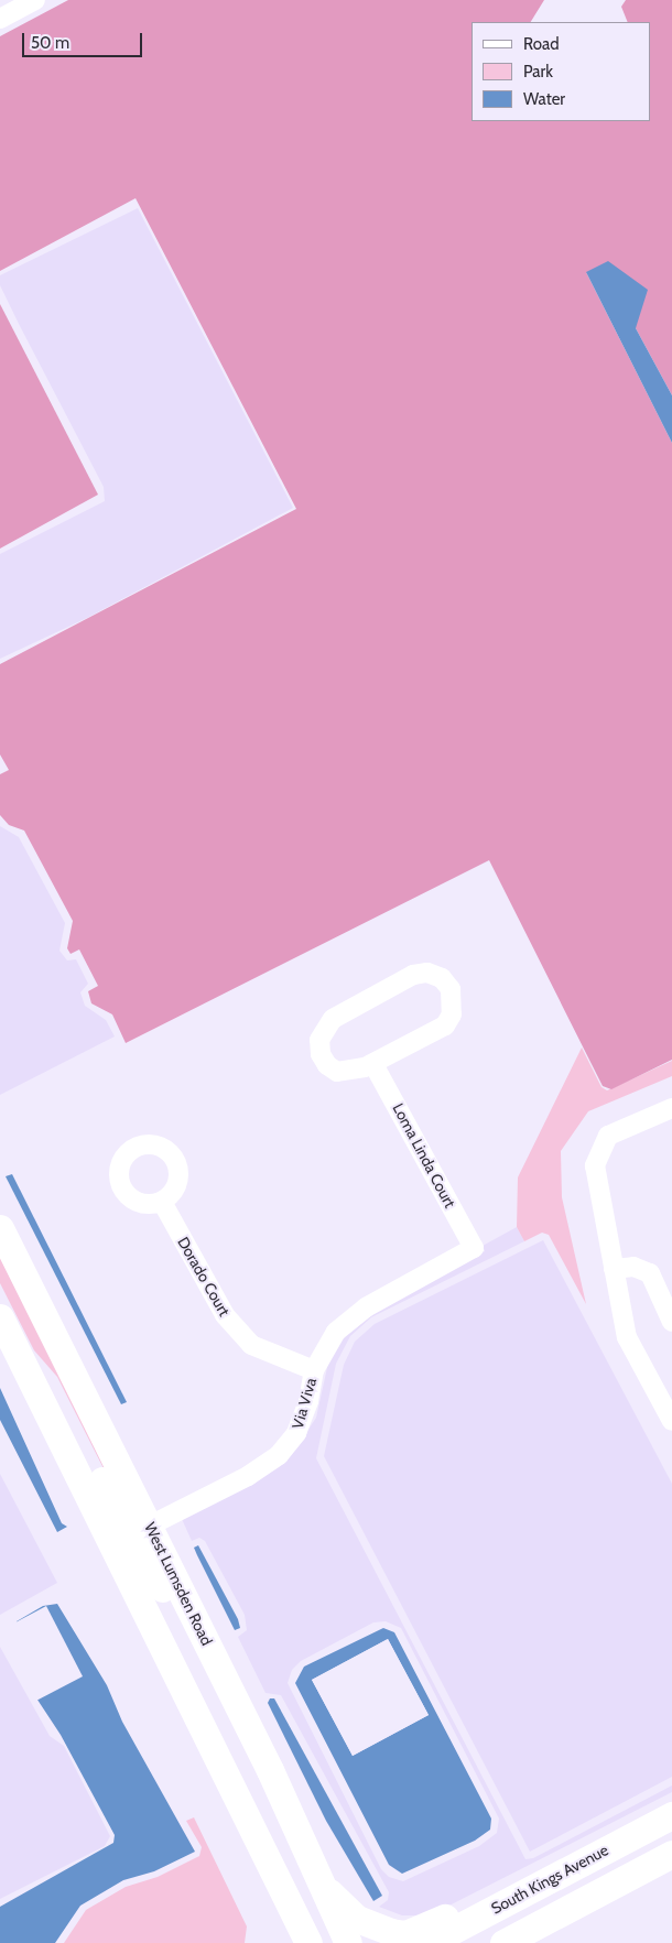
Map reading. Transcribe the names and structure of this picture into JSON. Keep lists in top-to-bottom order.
{
  "streets": {
    "main road": ["West Lumsden Road", "South Kings Avenue"],
    "street": ["Loma Linda Court", "Dorado Court", "Via Viva"]
  },
  "crossings": [
    ["Loma Linda Court", "Via Viva"],
    ["Dorado Court", "Via Viva"],
    ["Via Viva", "West Lumsden Road"]
  ],
  "legend": ["Road", "Park", "Water"],
  "scale_bar": "50 m"
}
